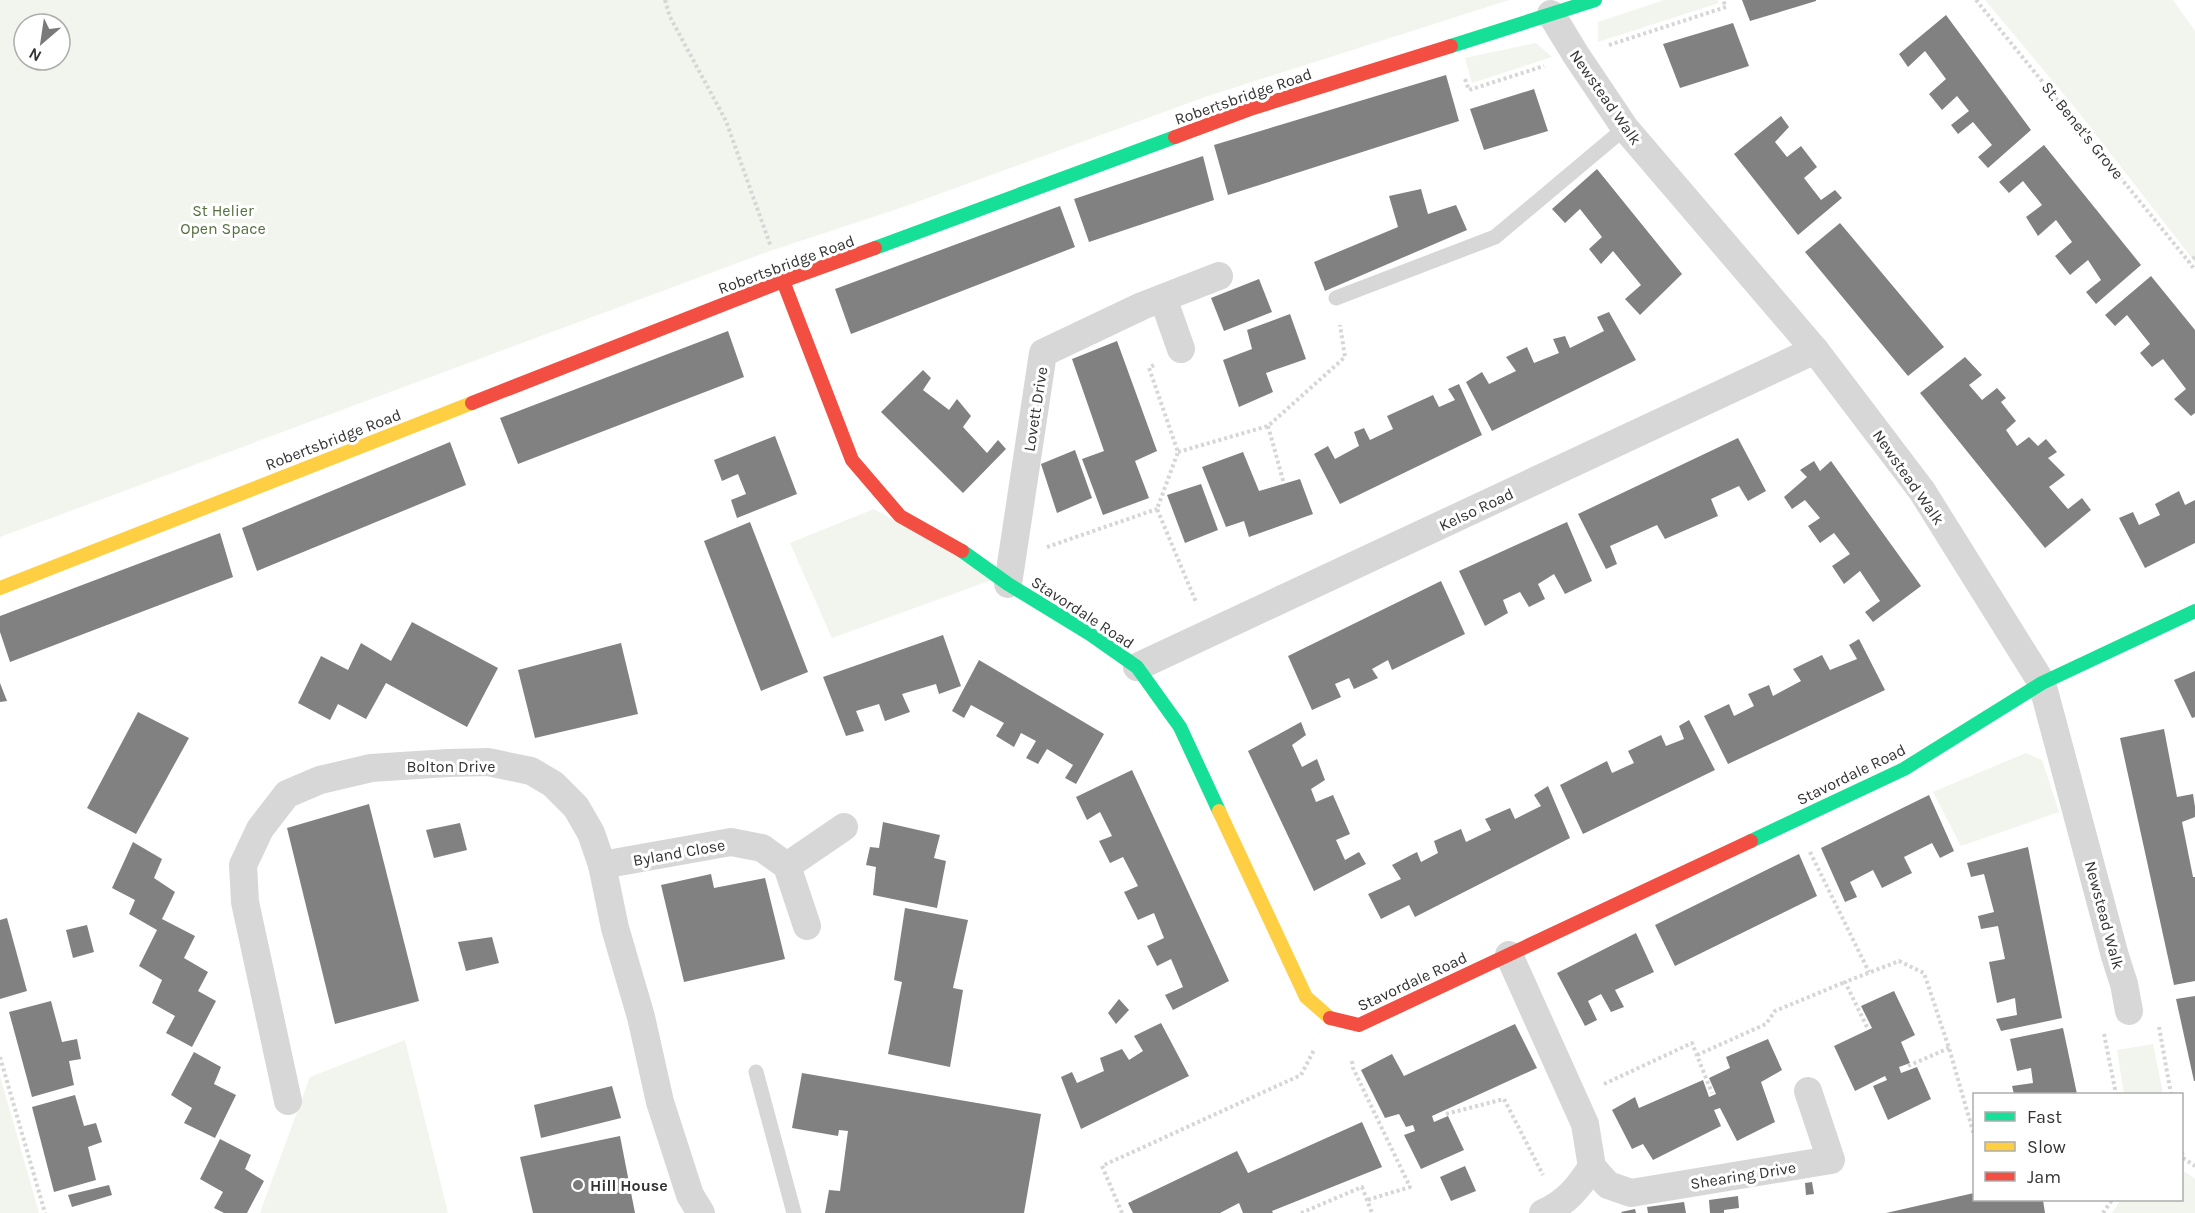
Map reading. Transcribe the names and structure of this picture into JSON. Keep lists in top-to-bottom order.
{
  "streets": {
    "street": [
      "Robertsbridge Road",
      "Newstead Walk",
      "Lovett Drive",
      "Kelso Road",
      "Stavordale Road",
      "Bolton Drive",
      "Byland Close",
      "Shearing Drive"
    ],
    "path": ["St. Benet's Grove"]
  },
  "crossings": [
    ["Robertsbridge Road", "Newstead Walk"],
    ["Robertsbridge Road", "Stavordale Road"],
    ["Newstead Walk", "Kelso Road"],
    ["Newstead Walk", "Stavordale Road"],
    ["Lovett Drive", "Stavordale Road"],
    ["Kelso Road", "Stavordale Road"],
    ["Bolton Drive", "Byland Close"]
  ],
  "parks": ["St Helier Open Space"],
  "places": ["Hill House"],
  "legend": ["Fast", "Slow", "Jam"],
  "north": "bottom left"
}
